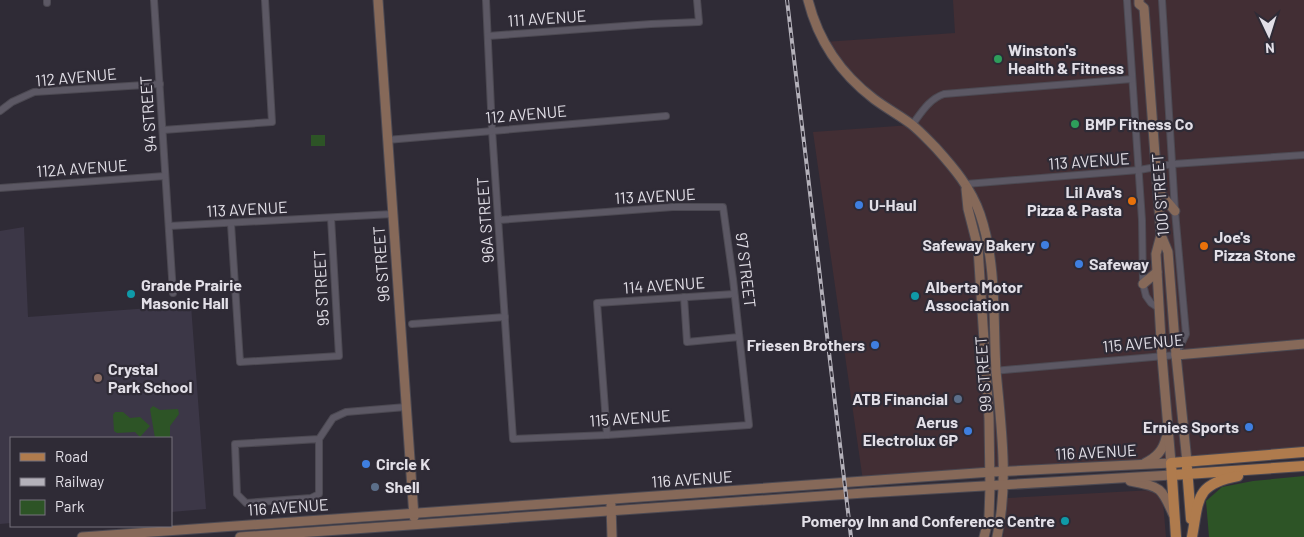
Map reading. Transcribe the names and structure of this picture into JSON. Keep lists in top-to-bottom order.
{
  "streets": {
    "main road": [
      "100 STREET",
      "96 STREET",
      "115 AVENUE",
      "99 STREET",
      "116 AVENUE"
    ],
    "street": [
      "111 AVENUE",
      "112 AVENUE",
      "94 STREET",
      "113 AVENUE",
      "112A AVENUE",
      "96A STREET",
      "97 STREET",
      "114 AVENUE",
      "95 STREET"
    ]
  },
  "crossings": [
    ["111 AVENUE", "96A STREET"],
    ["112 AVENUE", "94 STREET"],
    ["112 AVENUE", "96A STREET"],
    ["112 AVENUE", "96 STREET"],
    ["94 STREET", "113 AVENUE"],
    ["94 STREET", "112A AVENUE"],
    ["113 AVENUE", "100 STREET"],
    ["113 AVENUE", "96A STREET"],
    ["113 AVENUE", "96 STREET"],
    ["113 AVENUE", "97 STREET"],
    ["113 AVENUE", "95 STREET"],
    ["113 AVENUE", "99 STREET"],
    ["100 STREET", "115 AVENUE"],
    ["100 STREET", "116 AVENUE"],
    ["96A STREET", "115 AVENUE"],
    ["96 STREET", "116 AVENUE"],
    ["97 STREET", "114 AVENUE"],
    ["97 STREET", "115 AVENUE"],
    ["114 AVENUE", "115 AVENUE"],
    ["115 AVENUE", "99 STREET"],
    ["99 STREET", "116 AVENUE"]
  ],
  "places": [
    "Winston's Health & Fitness",
    "BMP Fitness Co",
    "Lil Ava's Pizza & Pasta",
    "U-Haul",
    "Safeway Bakery",
    "Joe's Pizza Stone",
    "Safeway",
    "Grande Prairie Masonic Hall",
    "Alberta Motor Association",
    "Friesen Brothers",
    "Crystal Park School",
    "ATB Financial",
    "Ernies Sports",
    "Aerus Electrolux GP",
    "Circle K",
    "Shell",
    "Pomeroy Inn and Conference Centre"
  ],
  "legend": ["Road", "Railway", "Park"],
  "north": "bottom"
}
